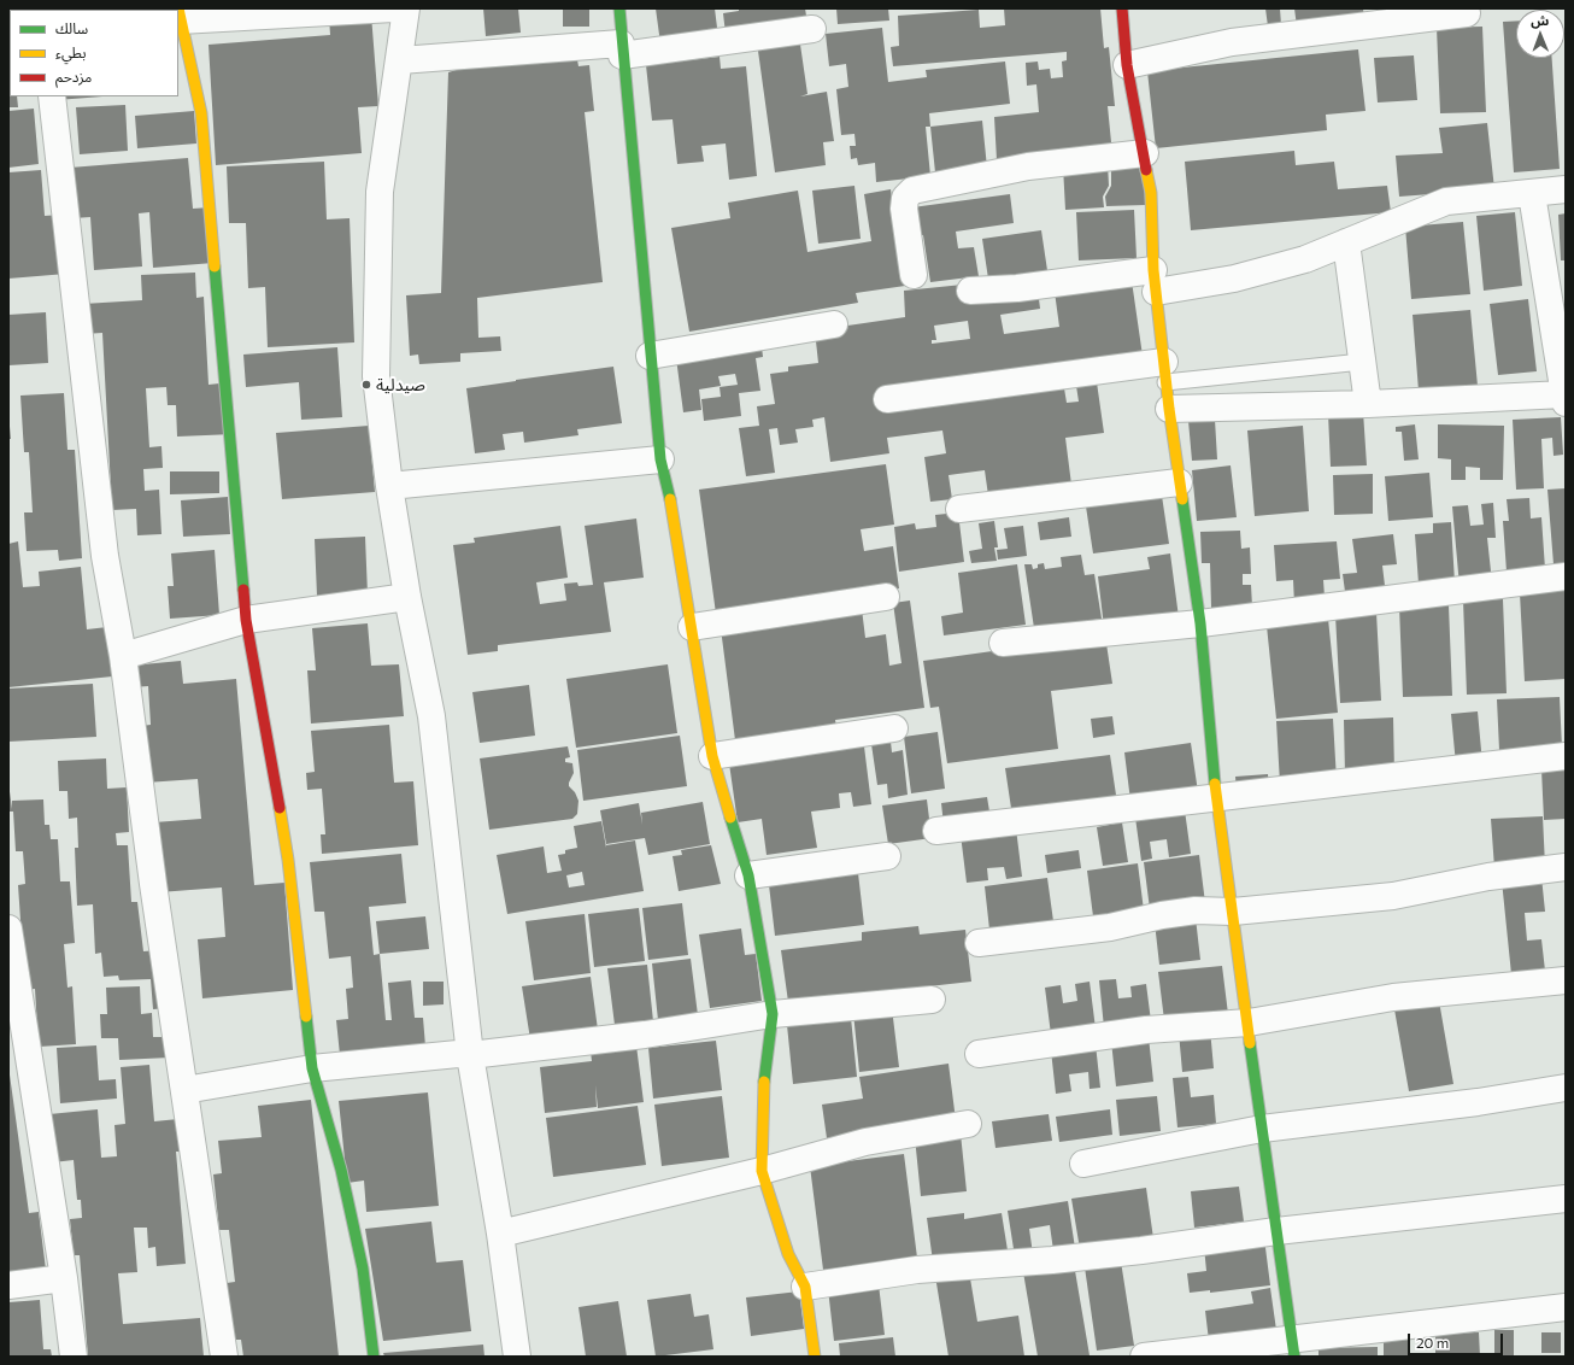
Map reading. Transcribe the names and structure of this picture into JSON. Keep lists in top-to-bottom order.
{
  "places": ["صيدلية"],
  "legend": ["سالك", "بطيء", "مزدحم"],
  "scale_bar": "20 m",
  "north": "top"
}
